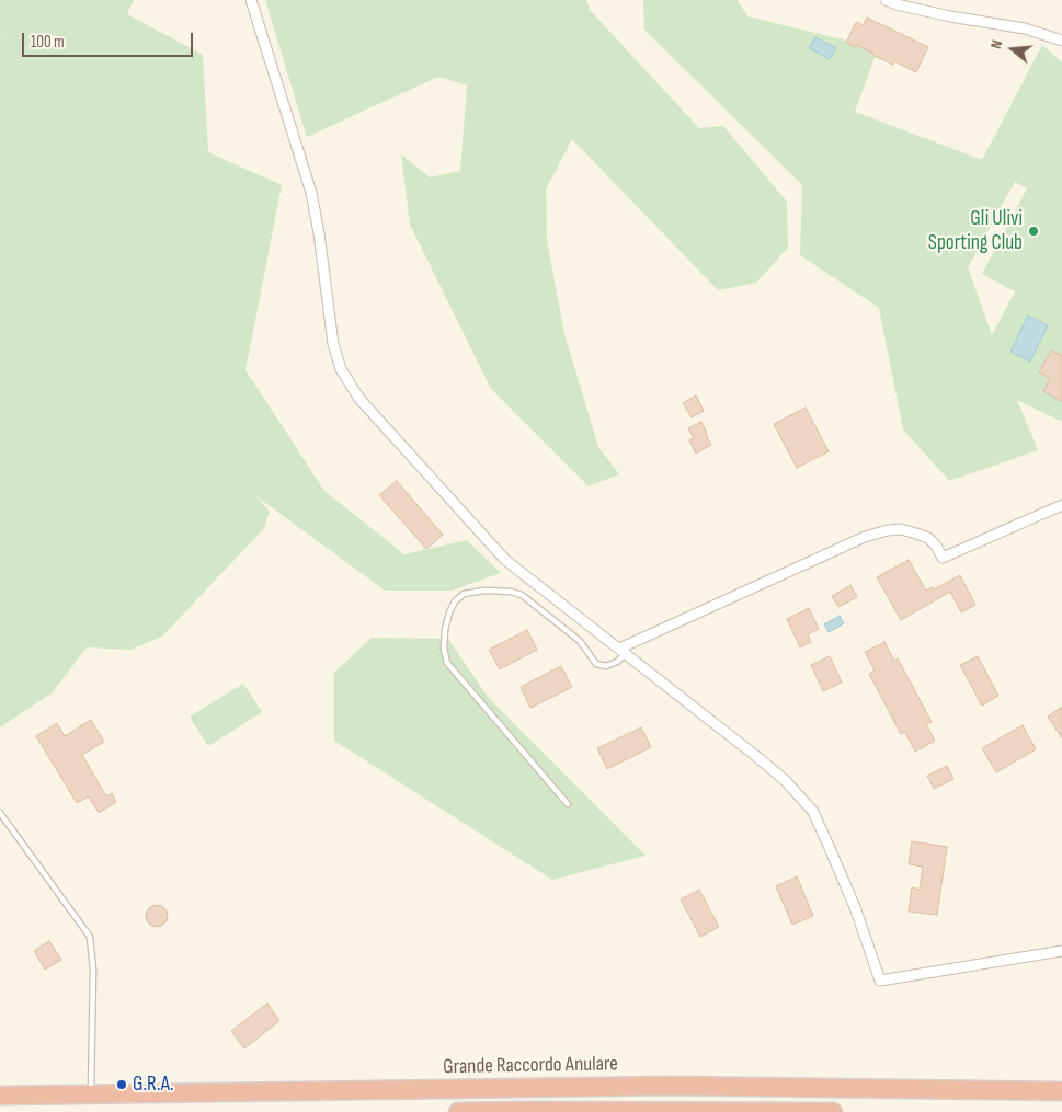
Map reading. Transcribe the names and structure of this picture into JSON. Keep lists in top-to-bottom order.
{
  "streets": {
    "highway": ["Grande Raccordo Anulare"]
  },
  "places": ["Gli Ulivi Sporting Club", "G.R.A."],
  "scale_bar": "100 m",
  "north": "left"
}
